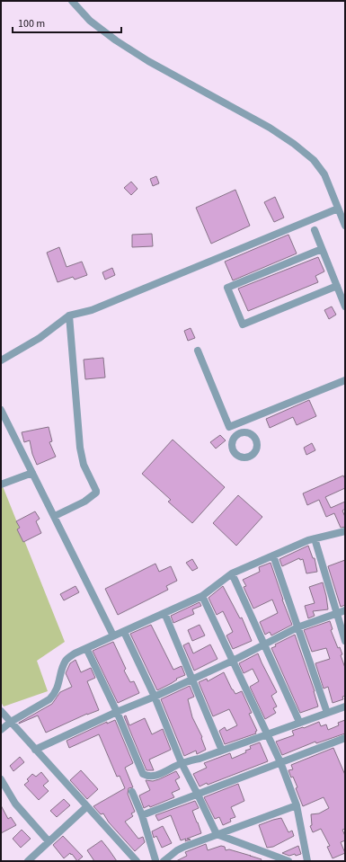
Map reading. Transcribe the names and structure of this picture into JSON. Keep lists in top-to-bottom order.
{
  "scale_bar": "100 m"
}
